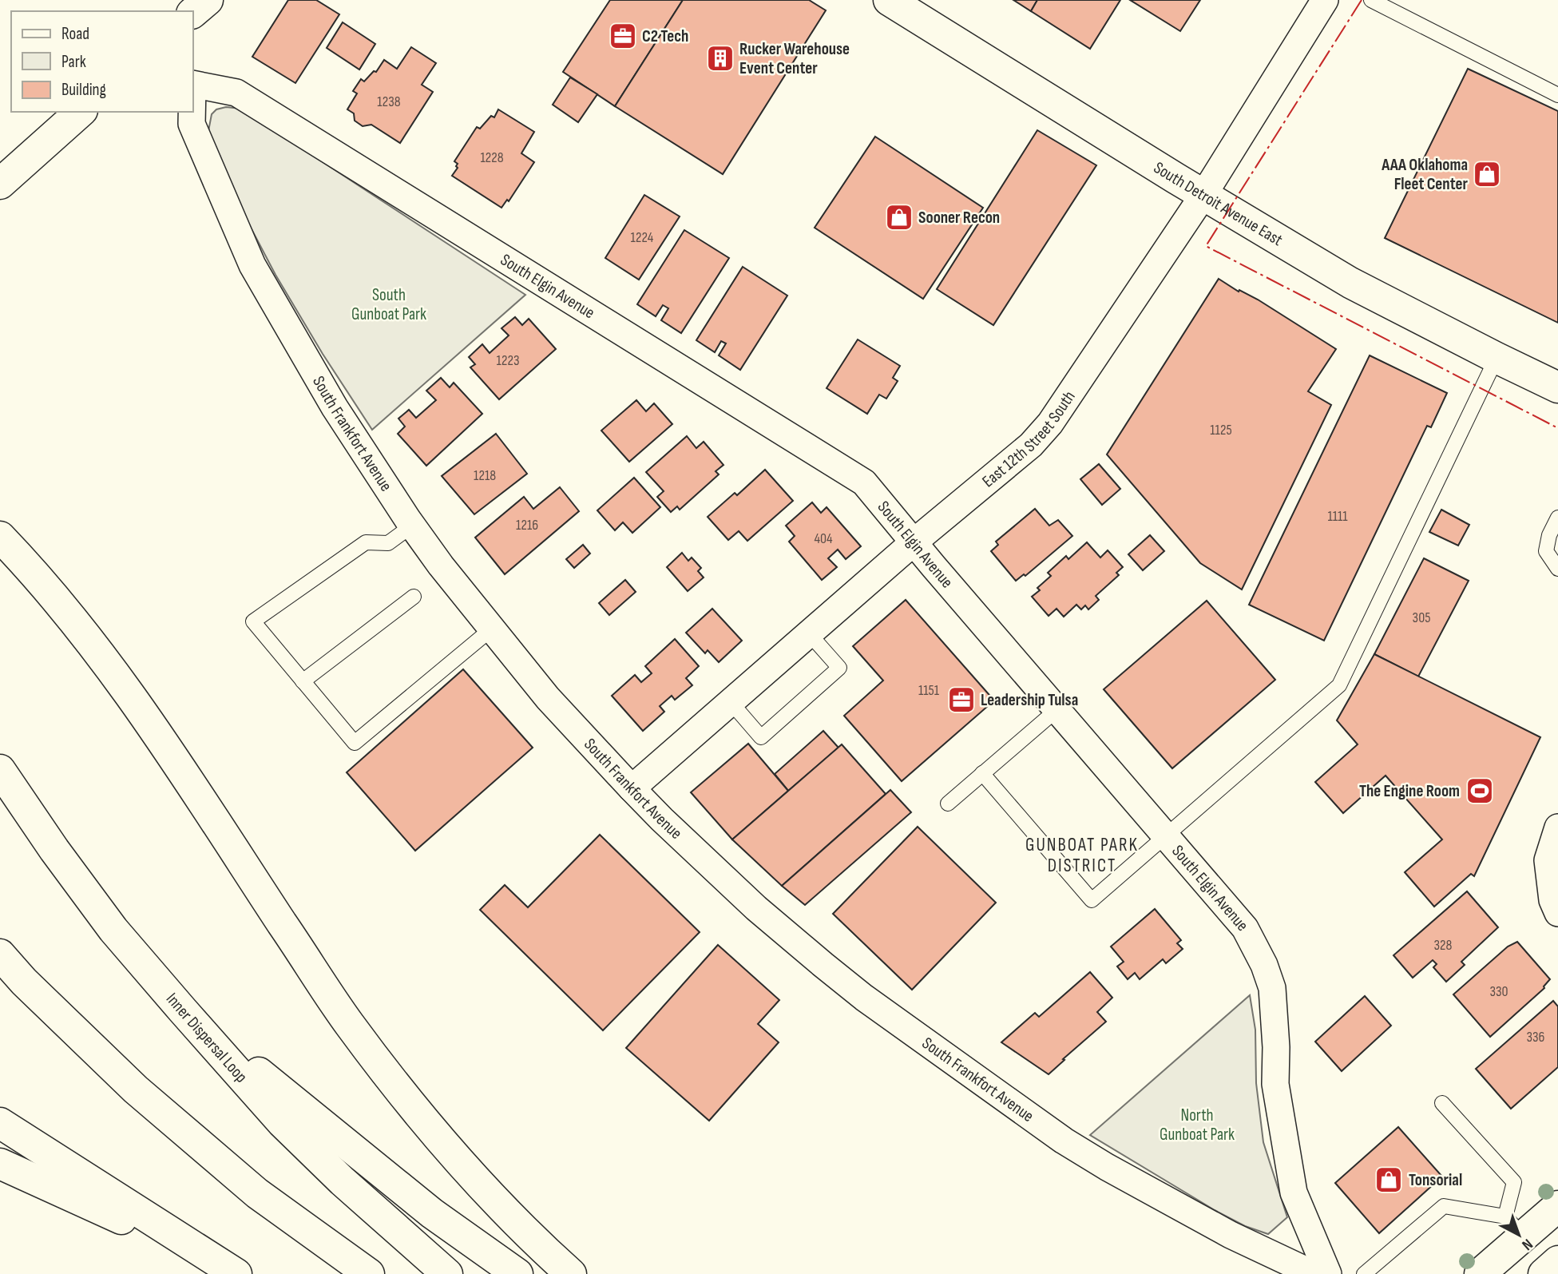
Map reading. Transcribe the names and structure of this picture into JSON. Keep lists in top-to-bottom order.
{
  "streets": {
    "main road": ["South Detroit Avenue East", "Inner Dispersal Loop"],
    "street": ["South Elgin Avenue", "South Frankfort Avenue", "East 12th Street South"]
  },
  "crossings": [
    ["South Detroit Avenue East", "East 12th Street South"],
    ["South Elgin Avenue", "East 12th Street South"],
    ["South Frankfort Avenue", "East 12th Street South"]
  ],
  "districts": ["GUNBOAT PARK DISTRICT"],
  "parks": ["South Gunboat Park", "North Gunboat Park"],
  "places": {
    "office": ["C2 Tech", "Leadership Tulsa"],
    "building": ["Rucker Warehouse Event Center"],
    "shop": ["AAA Oklahoma Fleet Center", "Sooner Recon", "Tonsorial"],
    "sports": ["The Engine Room"]
  },
  "house_numbers": [
    "1238",
    "1228",
    "1224",
    "1223",
    "1125",
    "1218",
    "1111",
    "1216",
    "404",
    "305",
    "1151",
    "328",
    "330",
    "336"
  ],
  "legend": ["Road", "Park", "Building"],
  "north": "bottom right"
}
